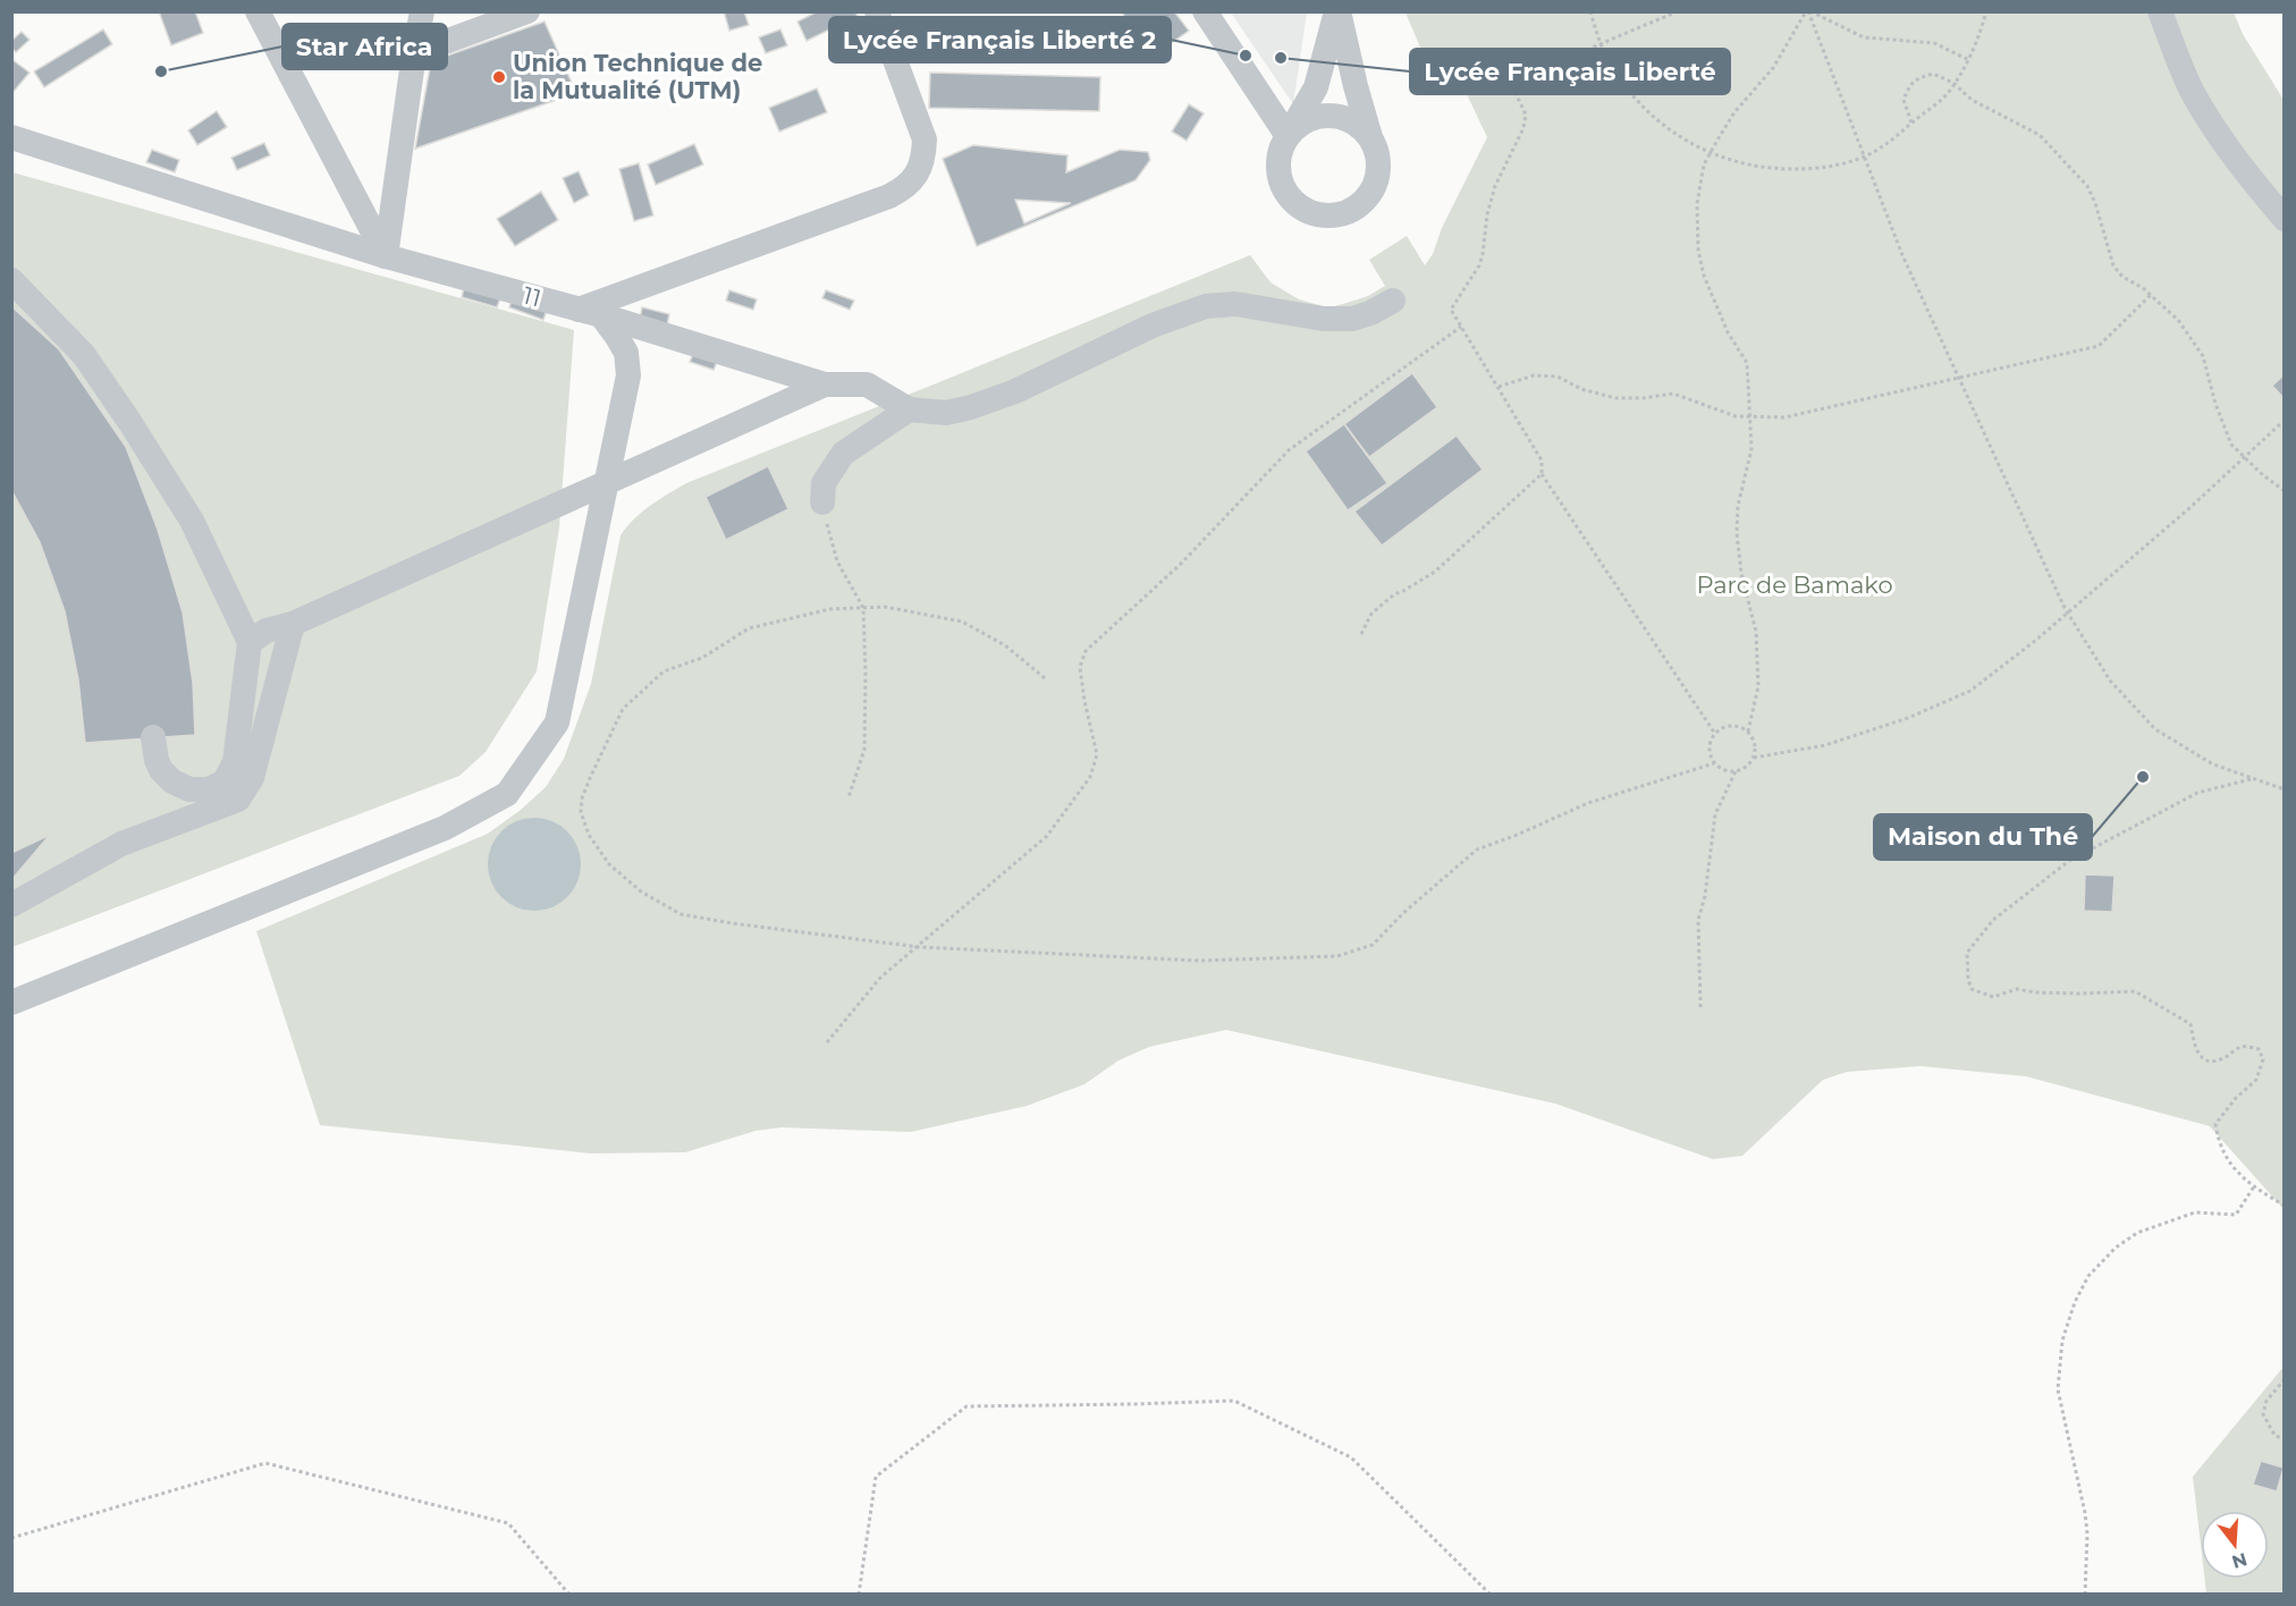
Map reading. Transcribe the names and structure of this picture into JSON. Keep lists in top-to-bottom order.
{
  "streets": {
    "street": ["11"]
  },
  "parks": ["Parc de Bamako"],
  "places": [
    "Lycée Français Liberté 2",
    "Lycée Français Liberté",
    "Star Africa",
    "Union Technique de la Mutualité (UTM)",
    "Maison du Thé"
  ],
  "north": "bottom"
}
